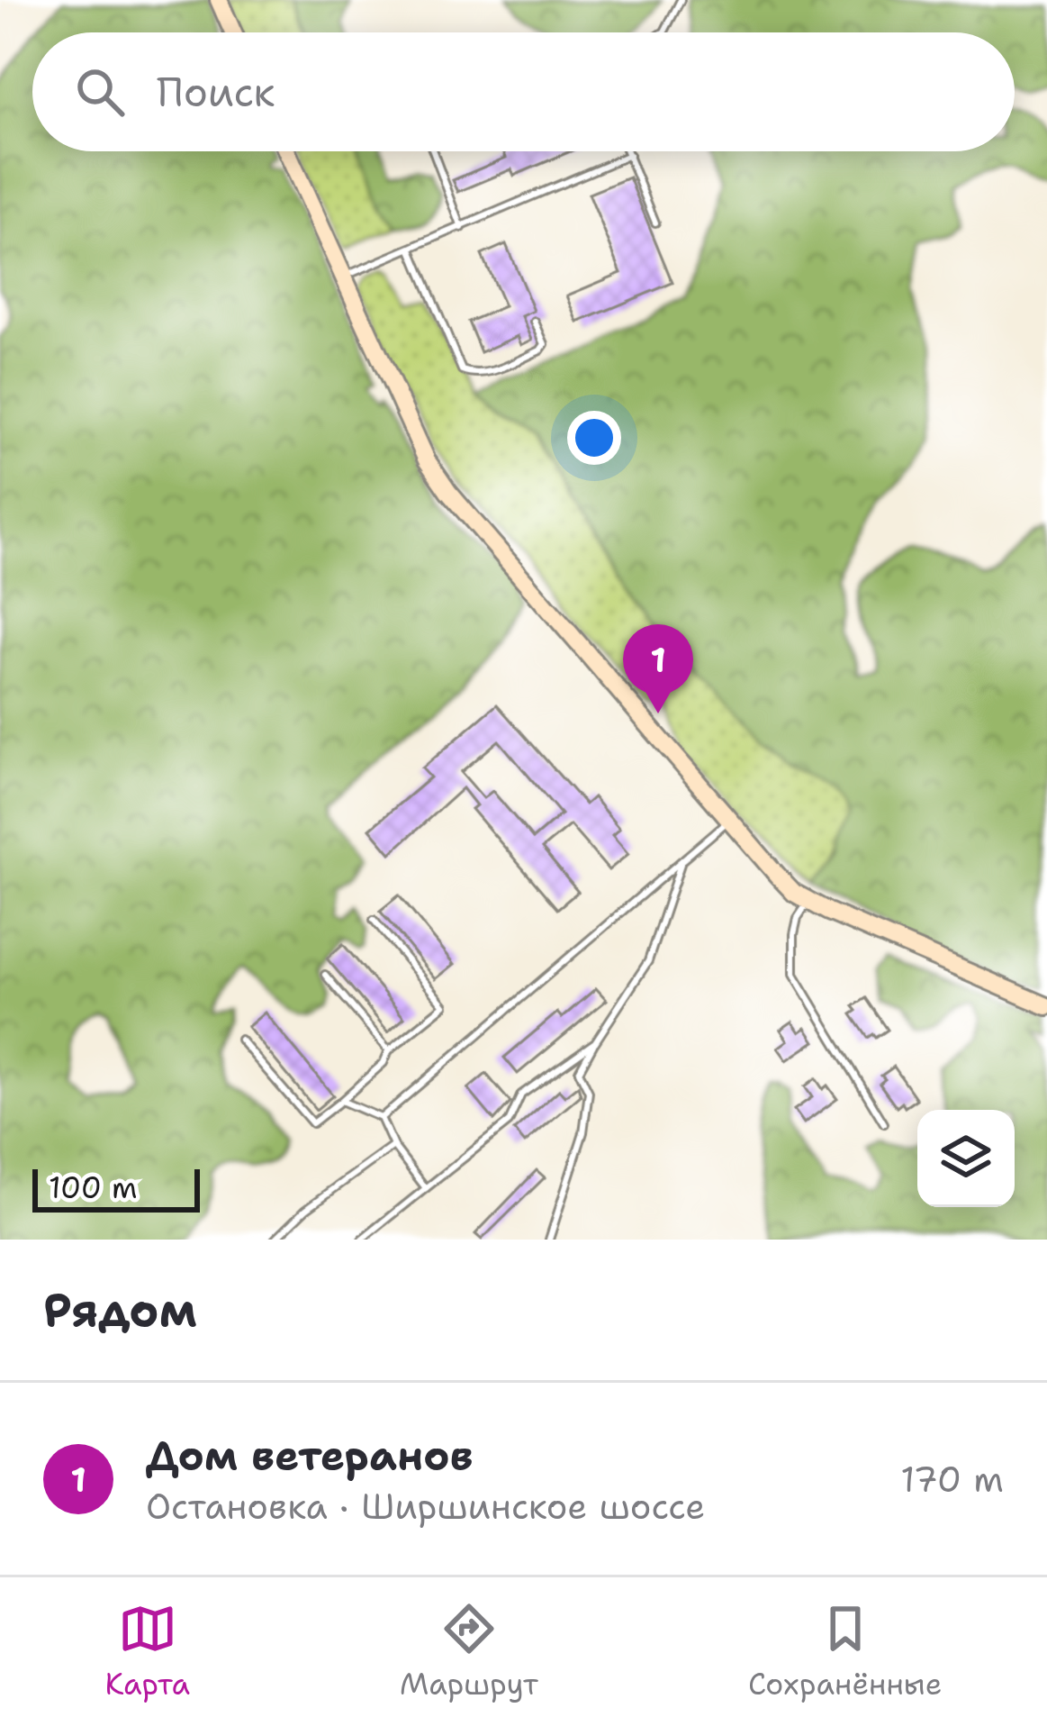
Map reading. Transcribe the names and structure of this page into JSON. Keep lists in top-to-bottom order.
{
  "scale_bar": "100 m",
  "page": {
    "search": "Поиск",
    "pins": "1",
    "scale": "100 m",
    "heading": "Рядом",
    "list": [
      {
        "mark": "1",
        "name": "Дом ветеранов",
        "note": "Остановка · Ширшинское шоссе",
        "value": "170 m"
      }
    ],
    "nav": ["Карта", "Маршрут", "Сохранённые"]
  }
}
